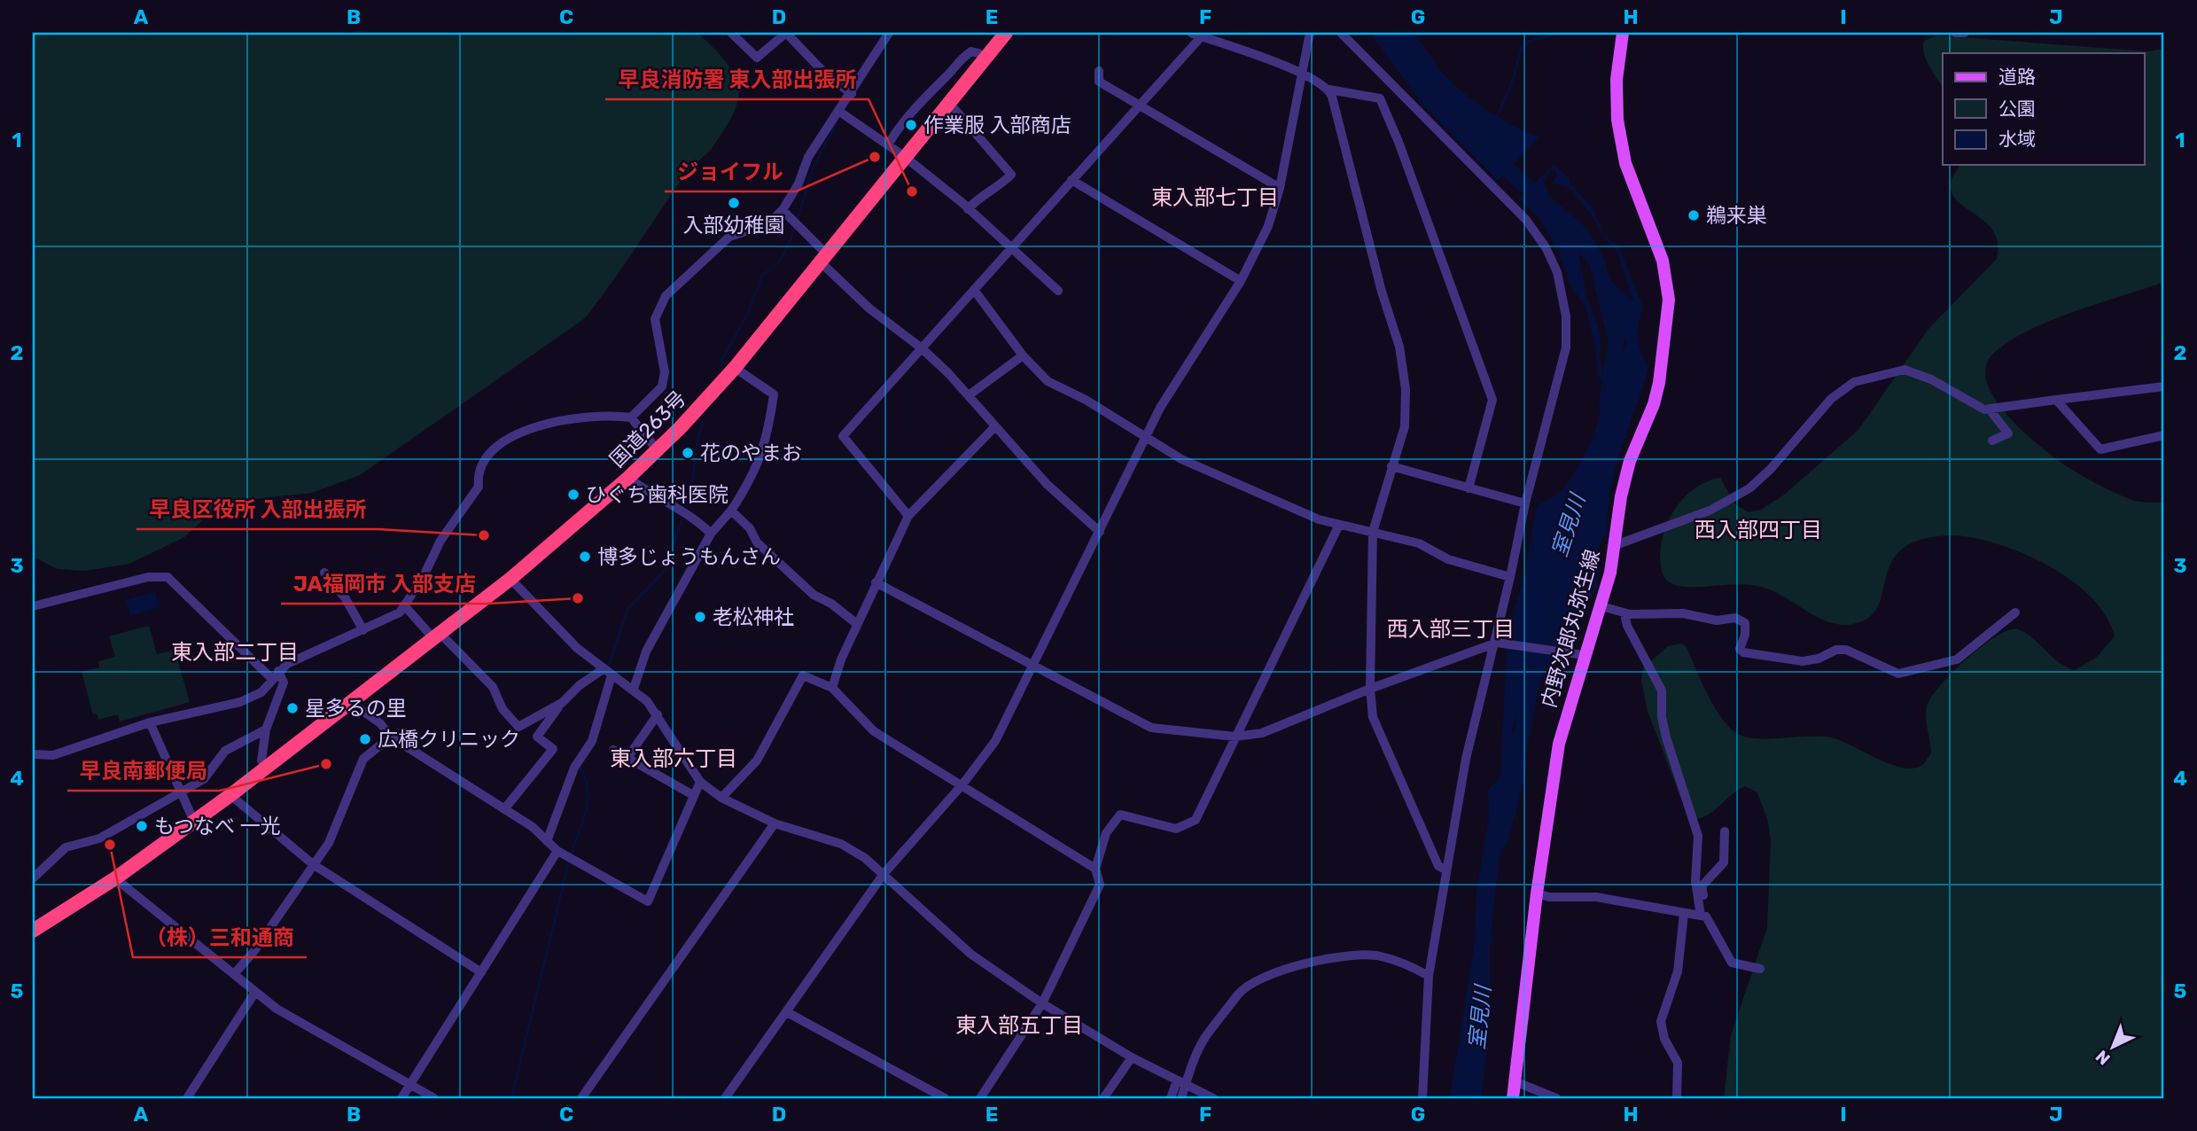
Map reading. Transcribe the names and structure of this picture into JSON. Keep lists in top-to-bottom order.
{
  "streets": {
    "highway": ["国道263号"],
    "main road": ["内野次郎丸弥生線"]
  },
  "districts": [
    "東入部七丁目",
    "西入部四丁目",
    "西入部三丁目",
    "東入部二丁目",
    "東入部六丁目",
    "東入部五丁目"
  ],
  "water": ["室見川"],
  "places": [
    "作業服 入部商店",
    "ジョイフル",
    "早良消防署 東入部出張所",
    "入部幼稚園",
    "鵜来巣",
    "花のやまお",
    "ひぐち歯科医院",
    "早良区役所 入部出張所",
    "博多じょうもんさん",
    "JA福岡市 入部支店",
    "老松神社",
    "星多るの里",
    "広橋クリニック",
    "早良南郵便局",
    "もつなべ 一光",
    "（株）三和通商"
  ],
  "legend": ["道路", "公園", "水域"],
  "north": "bottom left",
  "grid": {
    "columns": [
      "A",
      "B",
      "C",
      "D",
      "E",
      "F",
      "G",
      "H",
      "I",
      "J"
    ],
    "rows": [
      "1",
      "2",
      "3",
      "4",
      "5"
    ]
  }
}
